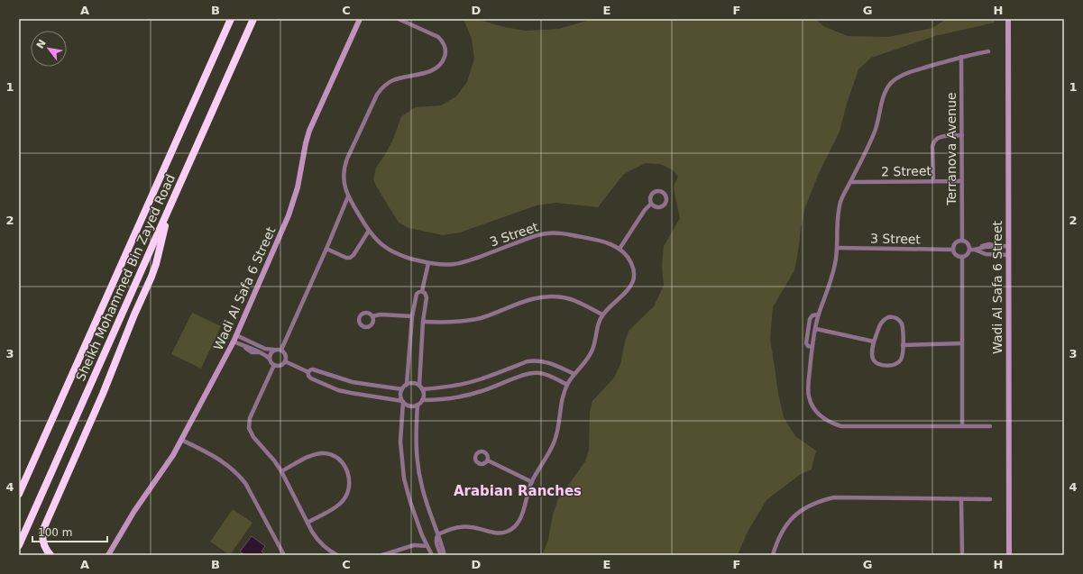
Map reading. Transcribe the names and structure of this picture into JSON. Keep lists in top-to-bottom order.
{
  "streets": {
    "highway": ["Sheikh Mohammed Bin Zayed Road"],
    "main road": ["Wadi Al Safa 6 Street"],
    "street": ["Terranova Avenue", "2 Street", "3 Street"]
  },
  "crossings": [
    ["Terranova Avenue", "2 Street"]
  ],
  "districts": ["Arabian Ranches"],
  "scale_bar": "100 m",
  "north": "top left",
  "grid": {
    "columns": [
      "A",
      "B",
      "C",
      "D",
      "E",
      "F",
      "G",
      "H"
    ],
    "rows": [
      "1",
      "2",
      "3",
      "4"
    ]
  }
}
